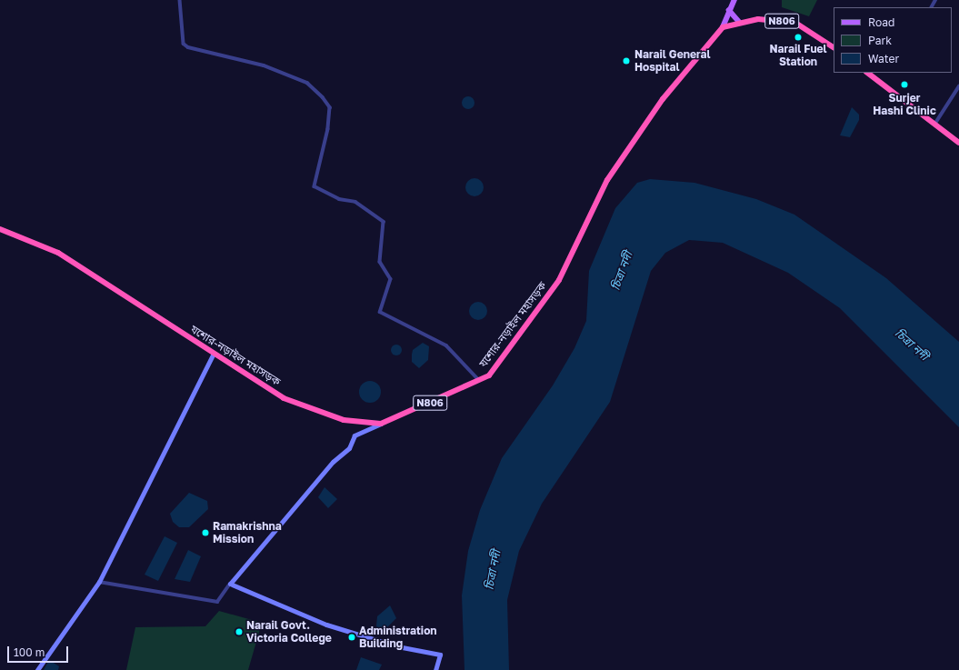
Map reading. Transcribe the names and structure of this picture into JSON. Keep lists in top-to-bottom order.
{
  "streets": {
    "highway": ["N806", "যশোর-নড়াইল মহাসড়ক"]
  },
  "crossings": [
    ["N806", "যশোর-নড়াইল মহাসড়ক"]
  ],
  "water": ["চিত্রা নদী"],
  "places": [
    "Narail Fuel Station",
    "Narail General Hospital",
    "Surjer Hashi Clinic",
    "Ramakrishna Mission",
    "Narail Govt. Victoria College",
    "Administration Building"
  ],
  "legend": ["Road", "Park", "Water"],
  "scale_bar": "100 m"
}
